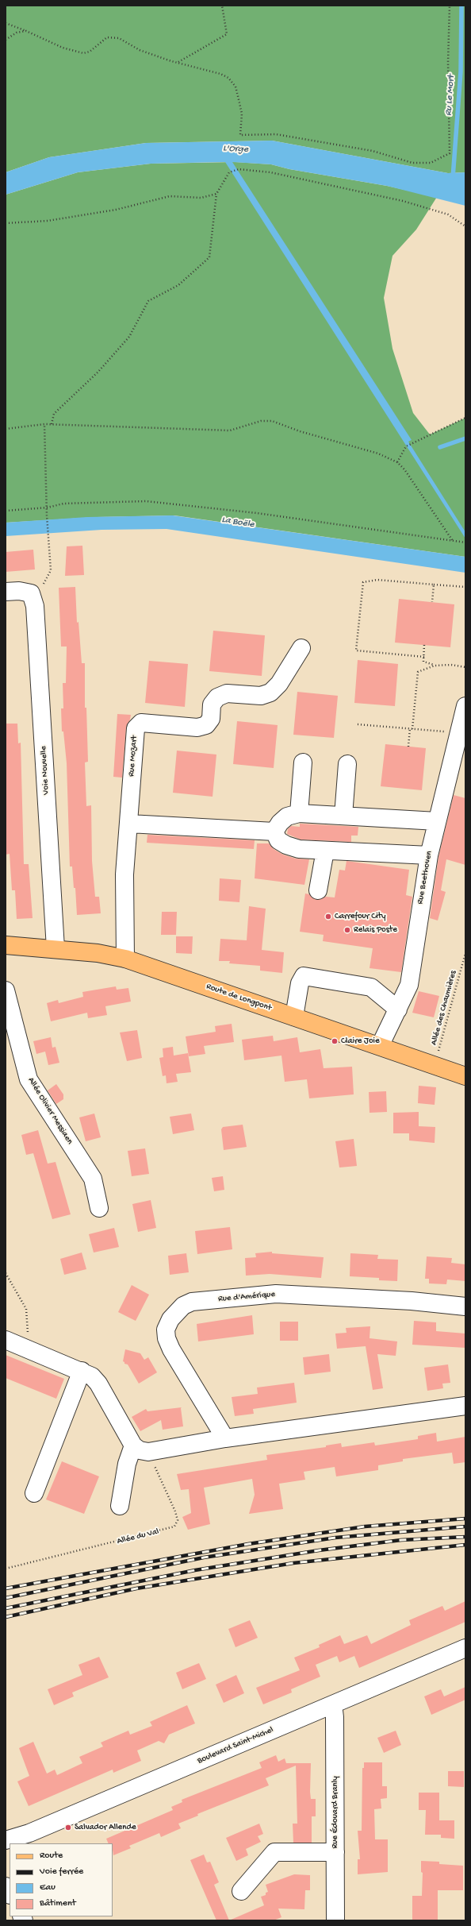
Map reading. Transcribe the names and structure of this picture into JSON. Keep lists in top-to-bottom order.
{
  "streets": {
    "main road": ["Route de Longpont"],
    "street": [
      "Rue Mozart",
      "Voie Nouvelle",
      "Rue Beethoven",
      "Allée Olivier Messiaen",
      "Rue d'Amérique",
      "Boulevard Saint-Michel",
      "Rue Édouard Branly"
    ],
    "path": ["Allée des Chaumières", "Allée du Val"]
  },
  "crossings": [
    ["Rue Mozart", "Route de Longpont"],
    ["Voie Nouvelle", "Route de Longpont"],
    ["Rue Beethoven", "Route de Longpont"],
    ["Route de Longpont", "Allée des Chaumières"],
    ["Boulevard Saint-Michel", "Rue Édouard Branly"]
  ],
  "water": ["Ru Le Mort", "L'Orge", "La Boële"],
  "places": [
    "Carrefour City",
    "Relais Poste",
    "Claire Joie",
    "Salvador Allende"
  ],
  "legend": [
    "Route",
    "Voie ferrée",
    "Eau",
    "Bâtiment"
  ]
}
